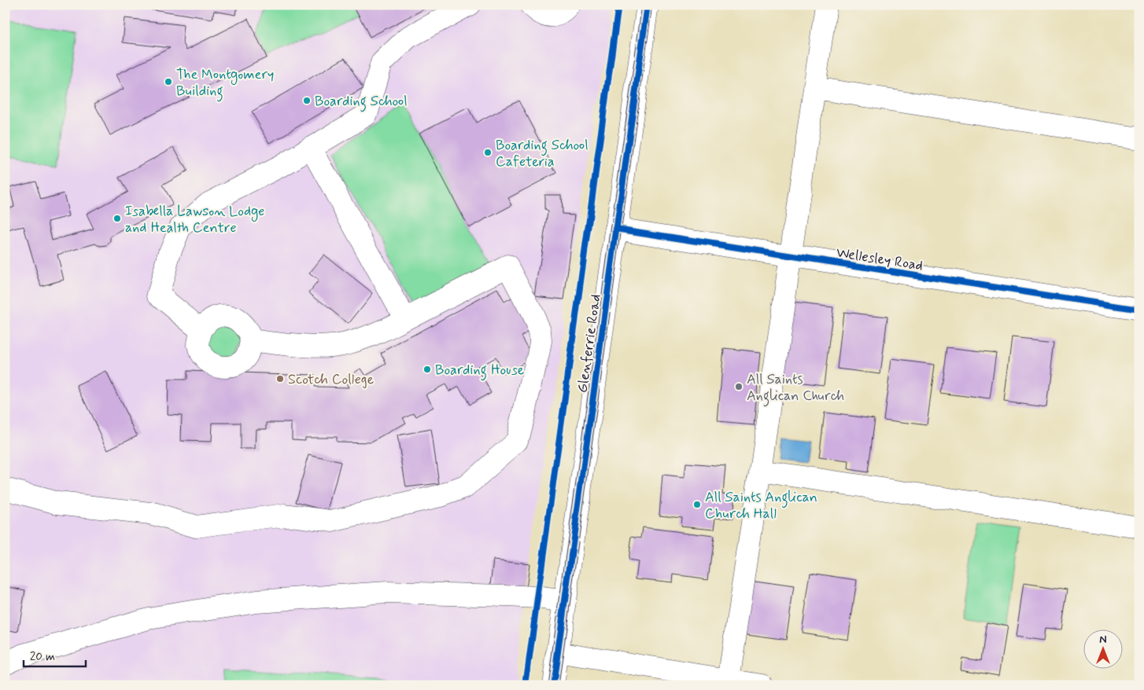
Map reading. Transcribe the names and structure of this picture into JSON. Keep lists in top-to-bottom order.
{
  "streets": {
    "street": ["Wellesley Road", "Glenferrie Road"]
  },
  "crossings": [
    ["Wellesley Road", "Glenferrie Road"]
  ],
  "places": [
    "The Montgomery Building",
    "Boarding School",
    "Boarding School Cafeteria",
    "Isabella Lawson Lodge and Health Centre",
    "Boarding House",
    "Scotch College",
    "All Saints Anglican Church",
    "All Saints Anglican Church Hall"
  ],
  "scale_bar": "20 m",
  "north": "top"
}
